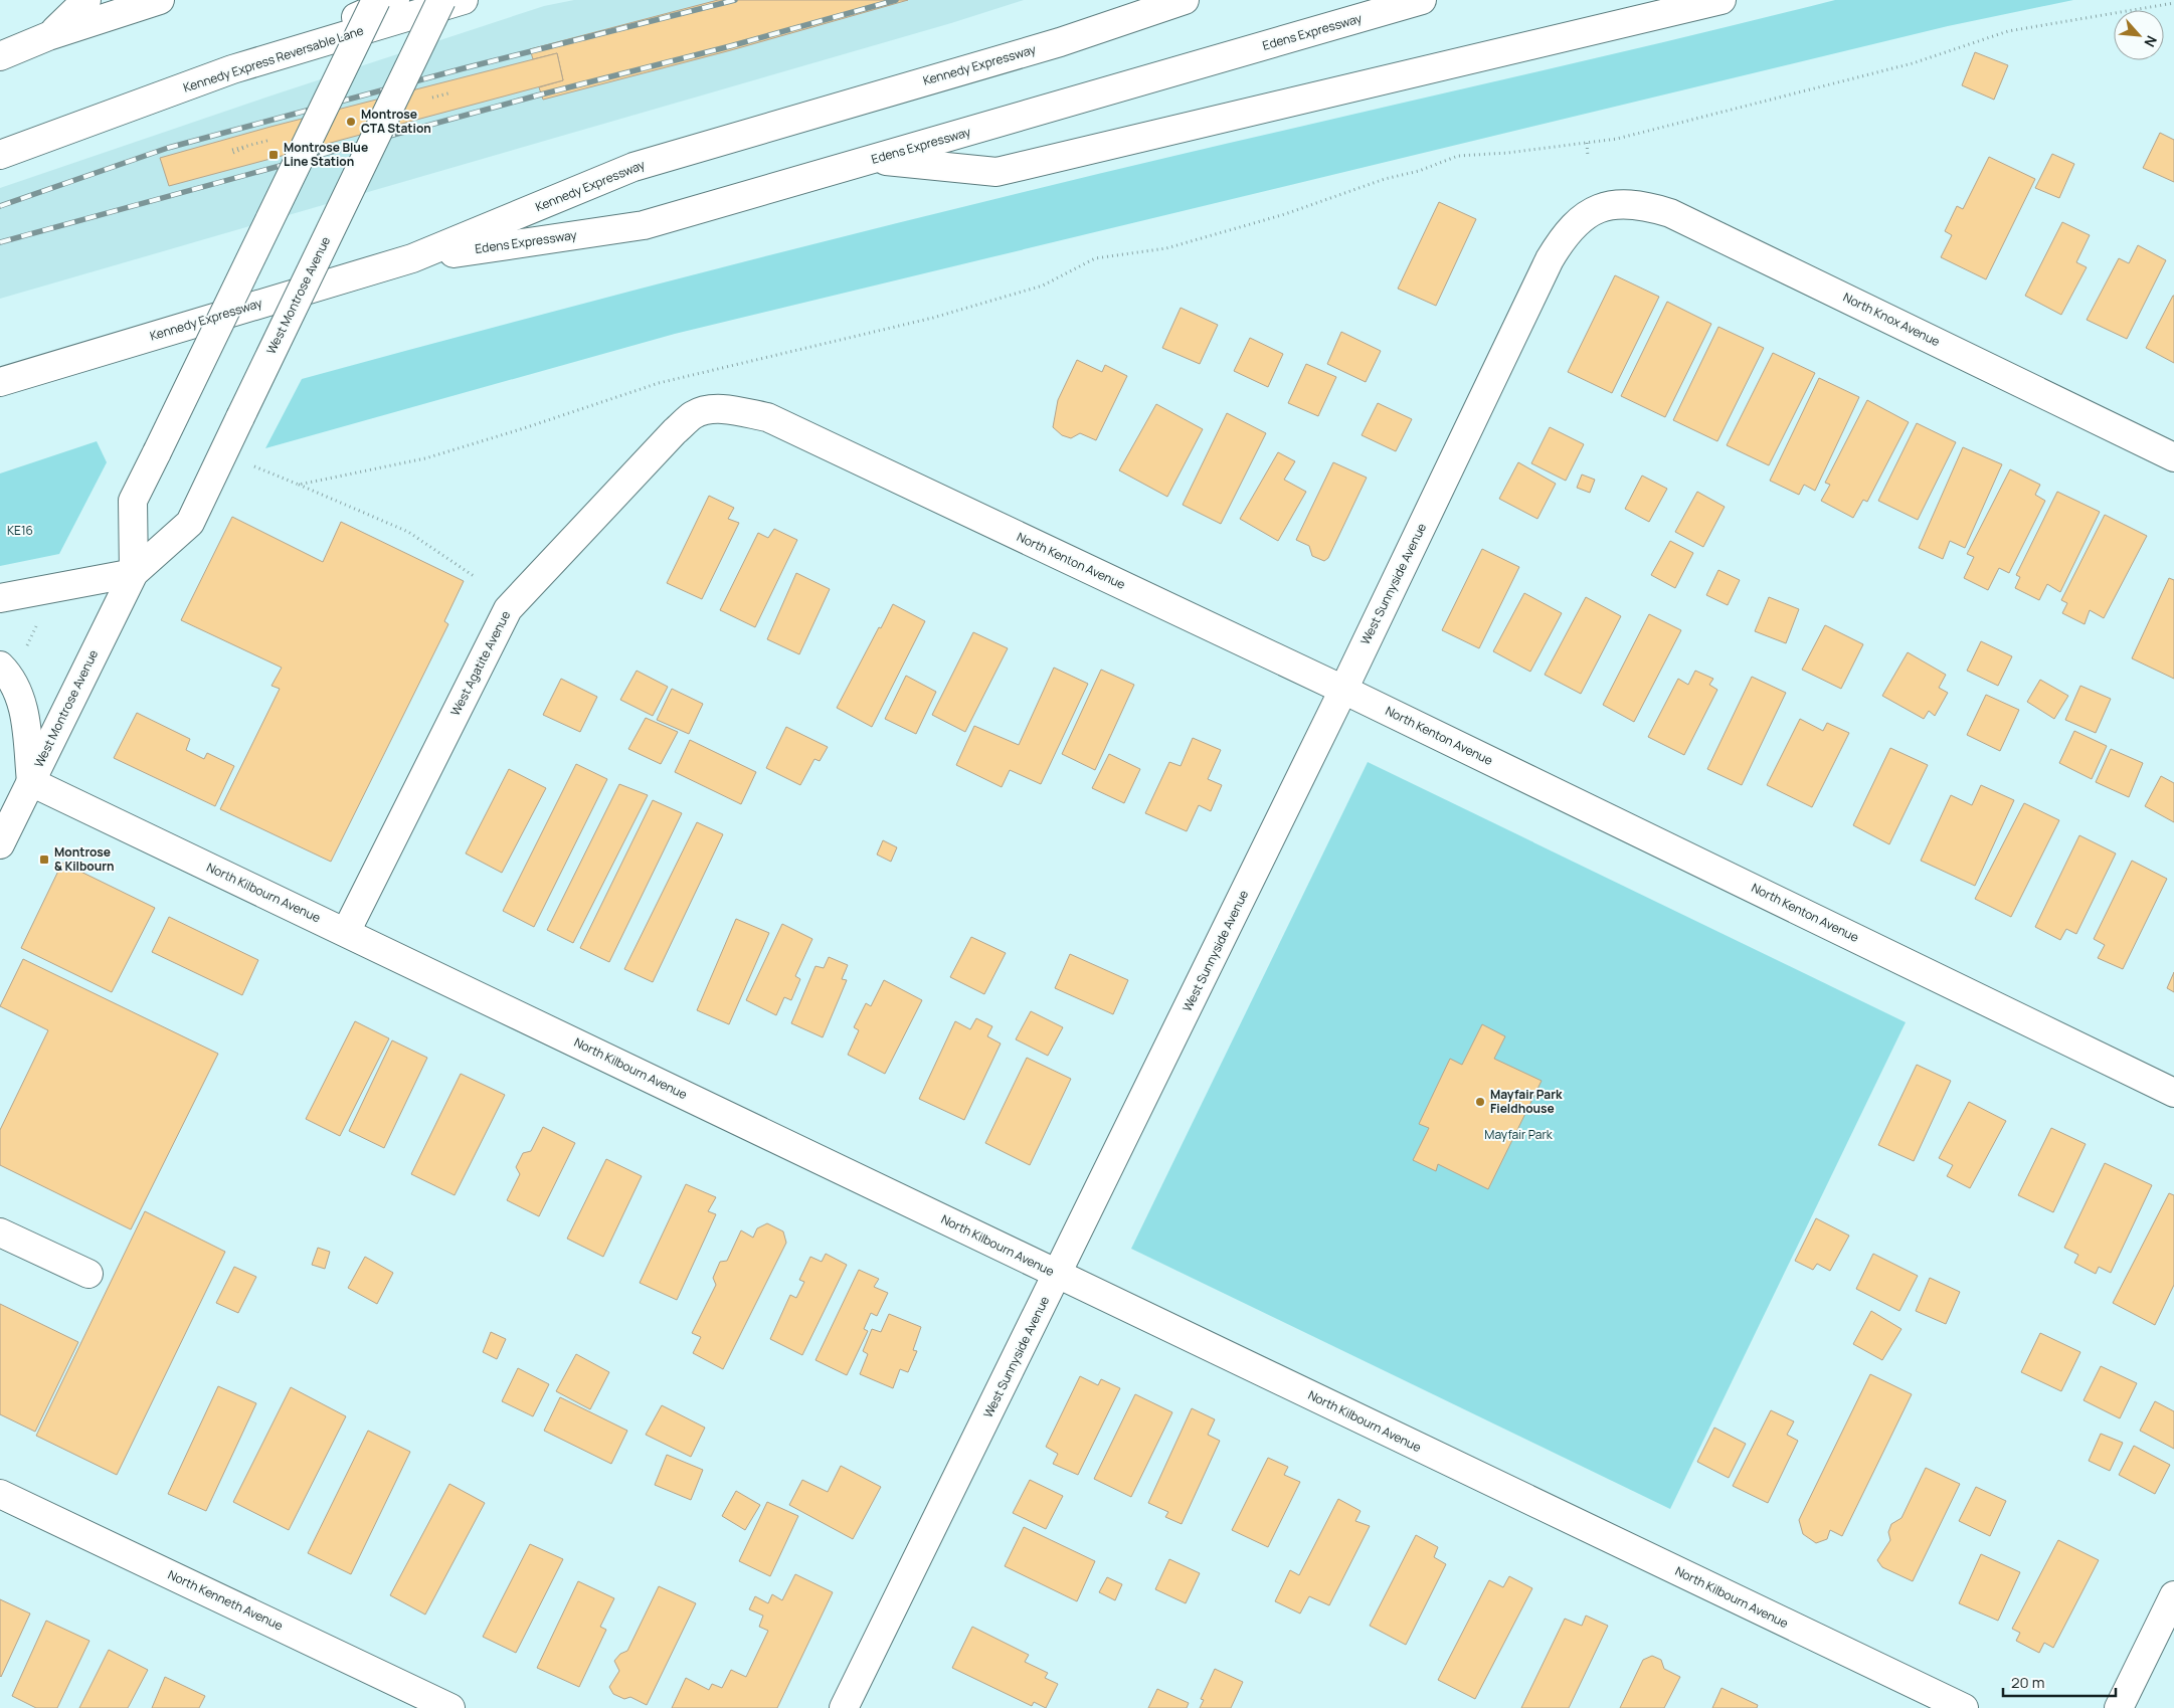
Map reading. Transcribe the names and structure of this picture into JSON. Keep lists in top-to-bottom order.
{
  "streets": {
    "main road": [
      "Edens Expressway",
      "Kennedy Express Reversable Lane",
      "Kennedy Expressway",
      "West Montrose Avenue",
      "North Knox Avenue",
      "North Kenton Avenue",
      "West Sunnyside Avenue",
      "West Agatite Avenue",
      "North Kilbourn Avenue",
      "North Kenneth Avenue"
    ]
  },
  "crossings": [
    ["Edens Expressway", "Kennedy Expressway"],
    ["West Montrose Avenue", "North Kilbourn Avenue"],
    ["North Knox Avenue", "West Sunnyside Avenue"],
    ["North Kenton Avenue", "West Sunnyside Avenue"],
    ["North Kenton Avenue", "West Agatite Avenue"],
    ["West Sunnyside Avenue", "North Kilbourn Avenue"],
    ["West Agatite Avenue", "North Kilbourn Avenue"]
  ],
  "parks": ["KE16", "Mayfair Park"],
  "places": {
    "other": ["Montrose CTA Station", "Mayfair Park Fieldhouse"],
    "transit": ["Montrose Blue Line Station", "Montrose & Kilbourn"]
  },
  "scale_bar": "20 m",
  "north": "bottom right"
}
